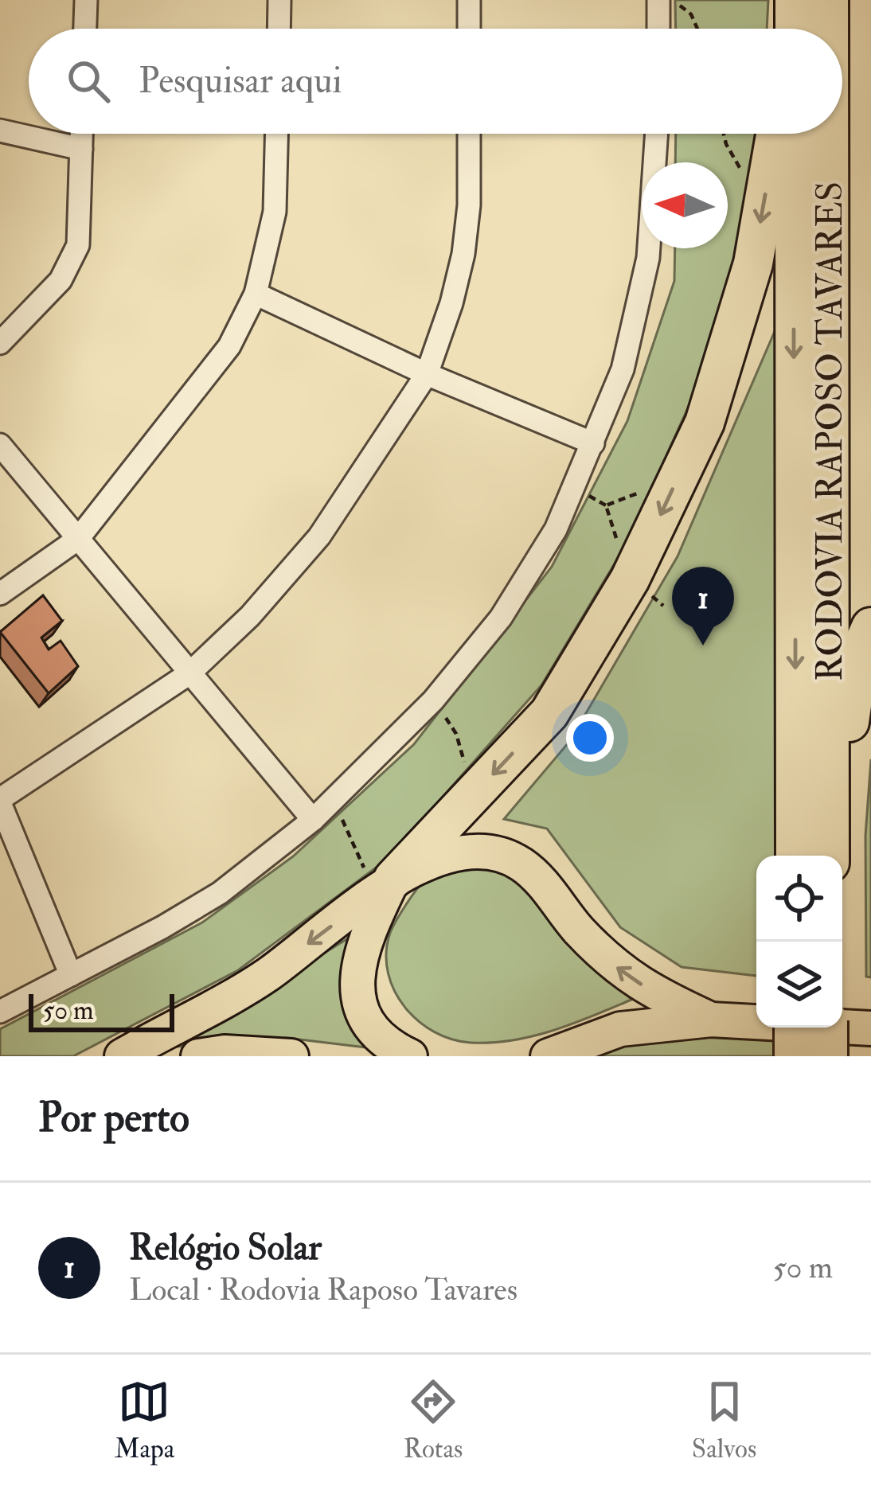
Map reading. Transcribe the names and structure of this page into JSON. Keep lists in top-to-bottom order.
{
  "streets": {
    "highway": ["RODOVIA RAPOSO TAVARES"]
  },
  "scale_bar": "50 m",
  "north": "left",
  "page": {
    "search": "Pesquisar aqui",
    "pins": "1",
    "scale": "50 m",
    "heading": "Por perto",
    "list": [
      {
        "mark": "1",
        "name": "Relógio Solar",
        "note": "Local · Rodovia Raposo Tavares",
        "value": "50 m"
      }
    ],
    "nav": ["Mapa", "Rotas", "Salvos"]
  }
}
